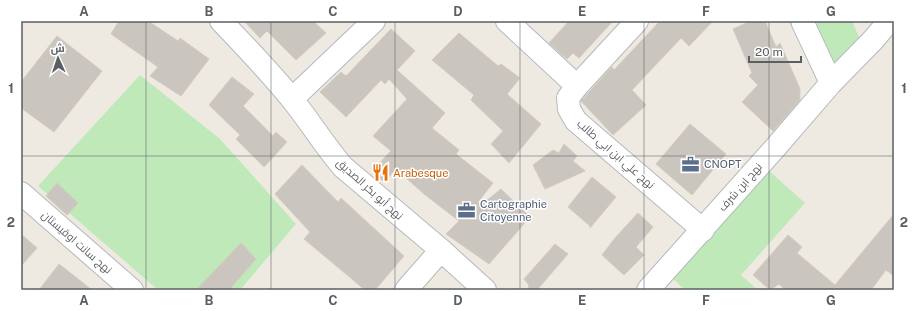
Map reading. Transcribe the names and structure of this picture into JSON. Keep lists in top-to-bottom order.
{
  "streets": {
    "street": [
      "نهج علي ابن ابي طالب",
      "نهج ابن شرف",
      "نهج أبو بكر الصديق",
      "نهج سانت اوقيستان"
    ]
  },
  "crossings": [
    ["نهج علي ابن ابي طالب", "نهج ابن شرف"]
  ],
  "places": {
    "office": ["CNOPT", "Cartographie Citoyenne"],
    "restaurant": ["Arabesque"]
  },
  "scale_bar": "20 m",
  "north": "top",
  "grid": {
    "columns": [
      "A",
      "B",
      "C",
      "D",
      "E",
      "F",
      "G"
    ],
    "rows": ["1", "2"]
  }
}
